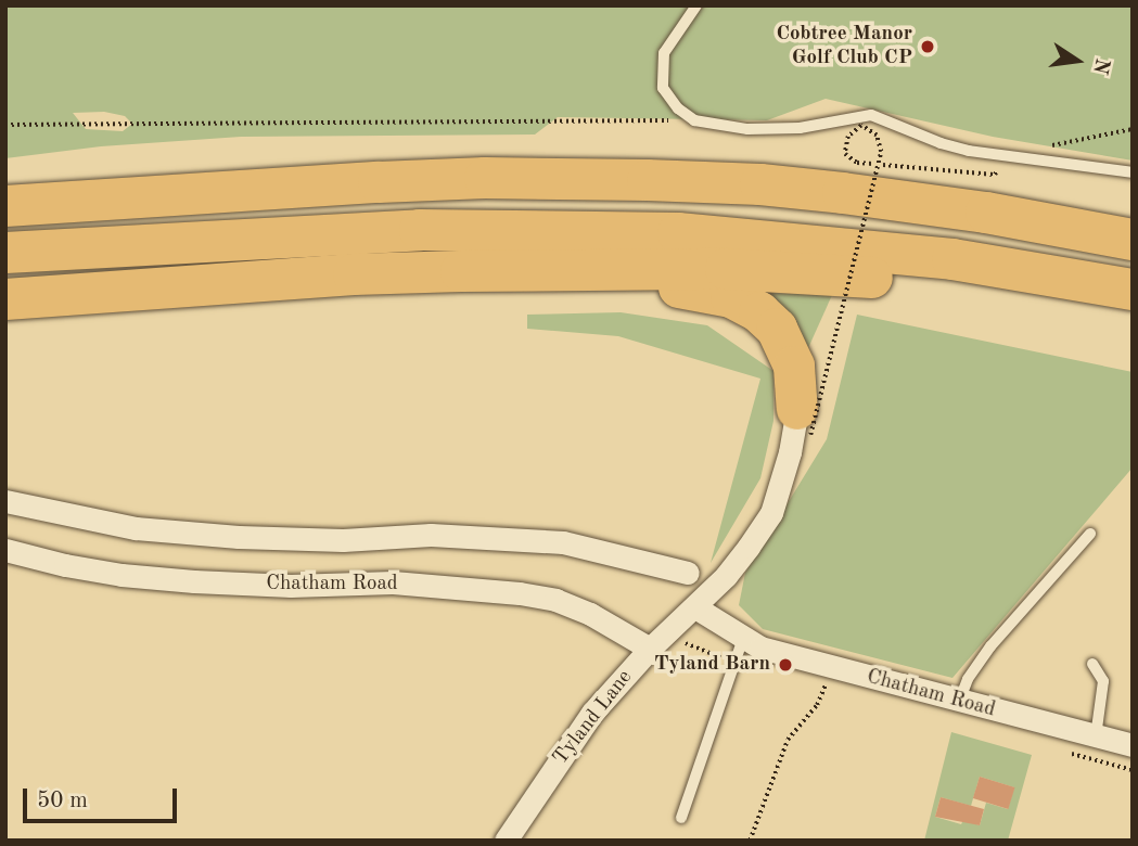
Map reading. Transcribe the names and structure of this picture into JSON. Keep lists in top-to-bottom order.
{
  "streets": {
    "street": ["Chatham Road", "Tyland Lane"]
  },
  "crossings": [
    ["Chatham Road", "Tyland Lane"]
  ],
  "places": ["Cobtree Manor Golf Club CP", "Tyland Barn"],
  "scale_bar": "50 m",
  "north": "right"
}
